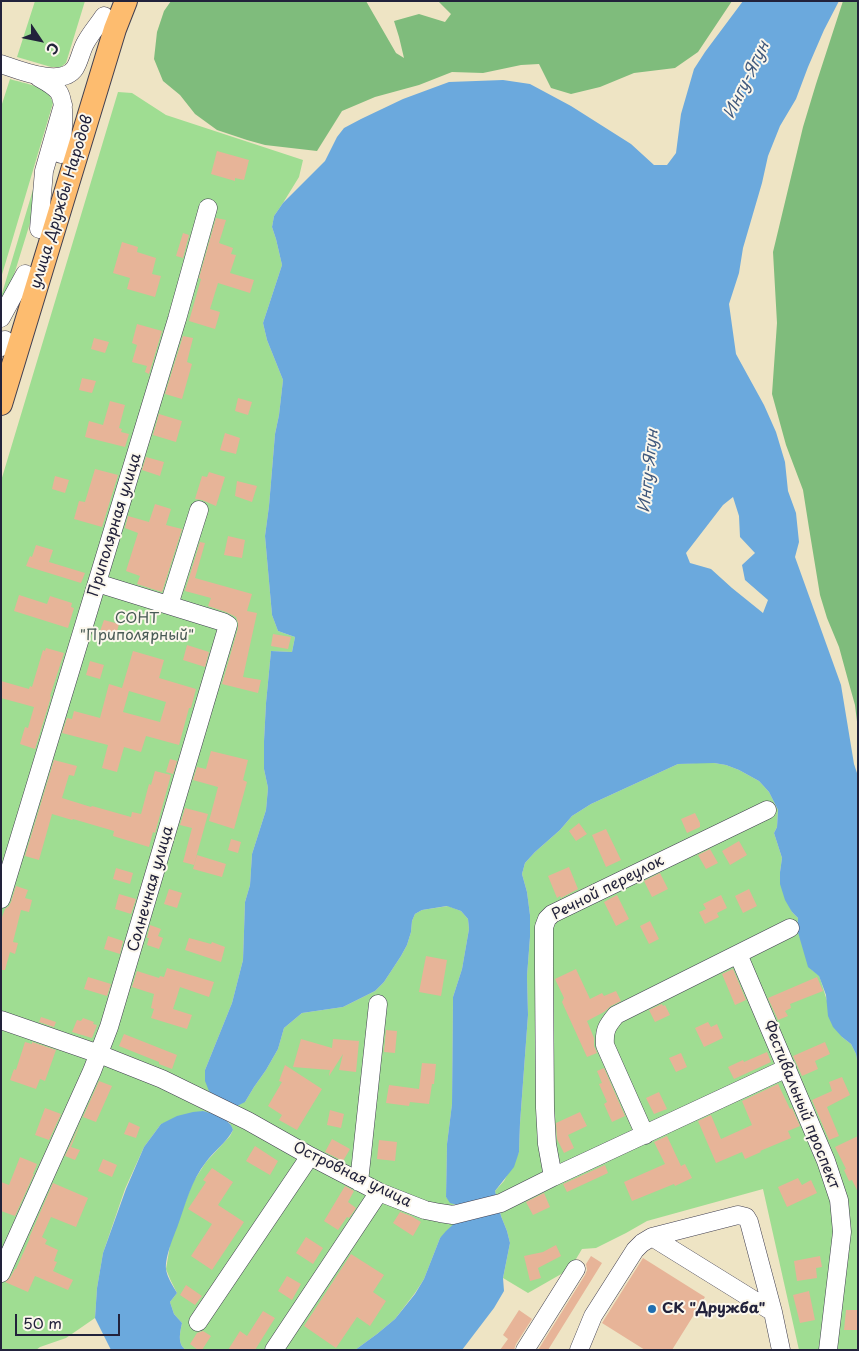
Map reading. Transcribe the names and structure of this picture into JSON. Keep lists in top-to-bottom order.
{
  "streets": {
    "main road": ["улица Дружбы Народов"],
    "lane": [
      "Приполярная улица",
      "Речной переулок",
      "Солнечная улица",
      "Фестивальный проспект",
      "Островная улица"
    ]
  },
  "crossings": [
    ["Приполярная улица", "Солнечная улица"],
    ["Речной переулок", "Островная улица"],
    ["Солнечная улица", "Островная улица"],
    ["Фестивальный проспект", "Островная улица"]
  ],
  "water": ["Ингу-Ягун"],
  "parks": ["СОНТ \"Приполярный\""],
  "places": ["СК \"Дружба\""],
  "scale_bar": "50 m",
  "north": "bottom right"
}
